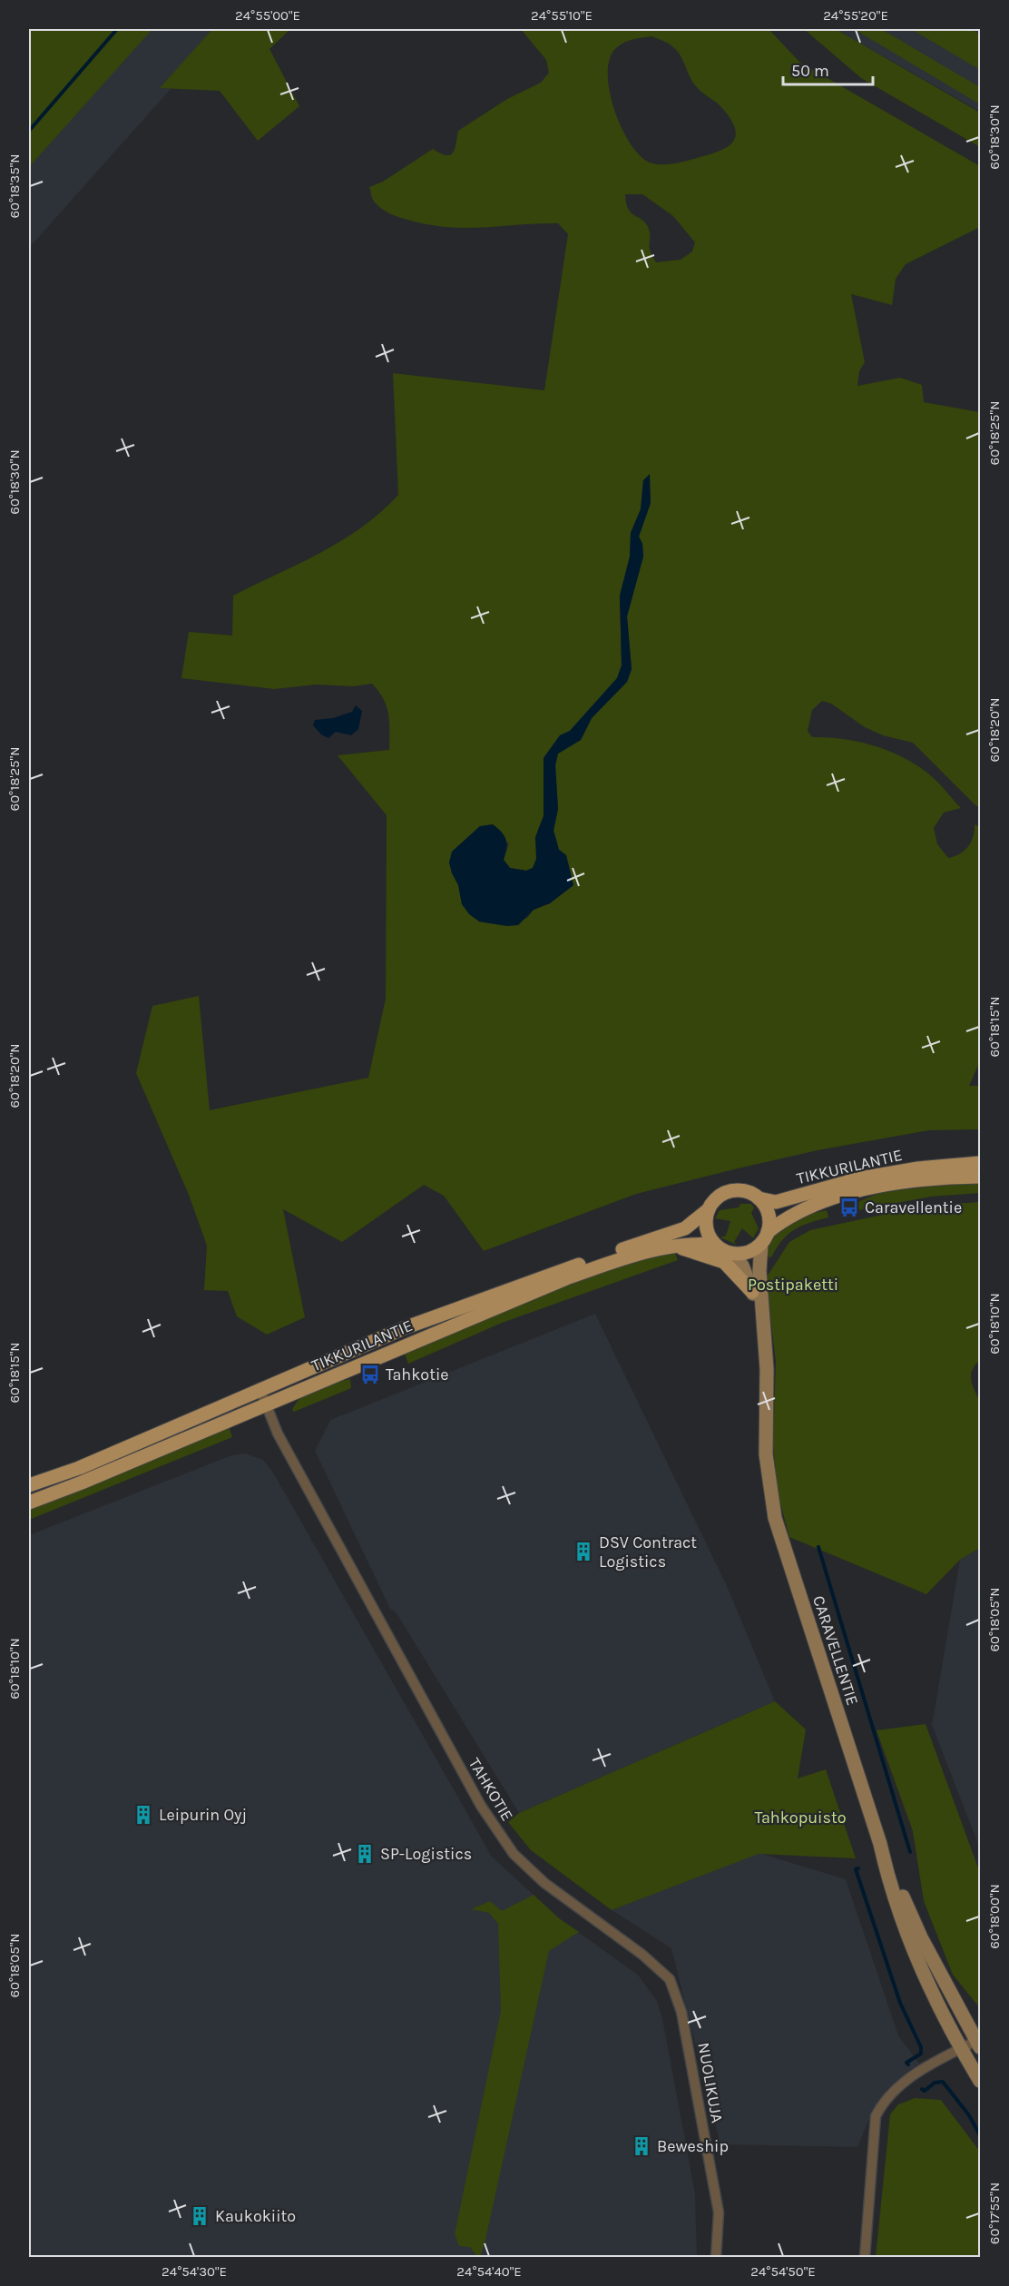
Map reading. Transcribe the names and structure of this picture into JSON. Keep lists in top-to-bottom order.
{
  "streets": {
    "main road": ["TIKKURILANTIE", "CARAVELLENTIE"],
    "street": ["TAHKOTIE", "NUOLIKUJA"]
  },
  "crossings": [
    ["TIKKURILANTIE", "CARAVELLENTIE"],
    ["TIKKURILANTIE", "TAHKOTIE"],
    ["TAHKOTIE", "NUOLIKUJA"]
  ],
  "parks": ["Postipaketti", "Tahkopuisto"],
  "places": {
    "bus stop": ["Caravellentie", "Tahkotie"],
    "building": [
      "DSV Contract Logistics",
      "Leipurin Oyj",
      "SP-Logistics",
      "Beweship",
      "Kaukokiito"
    ]
  },
  "scale_bar": "50 m",
  "coordinates": [
    "24°55'00\"E",
    "24°55'10\"E",
    "24°55'20\"E",
    "60°18'30\"N",
    "60°18'35\"N",
    "60°18'25\"N",
    "60°18'20\"N",
    "60°18'15\"N",
    "60°18'10\"N",
    "60°18'05\"N",
    "60°18'00\"N",
    "60°17'55\"N",
    "24°54'30\"E",
    "24°54'40\"E",
    "24°54'50\"E"
  ]
}
